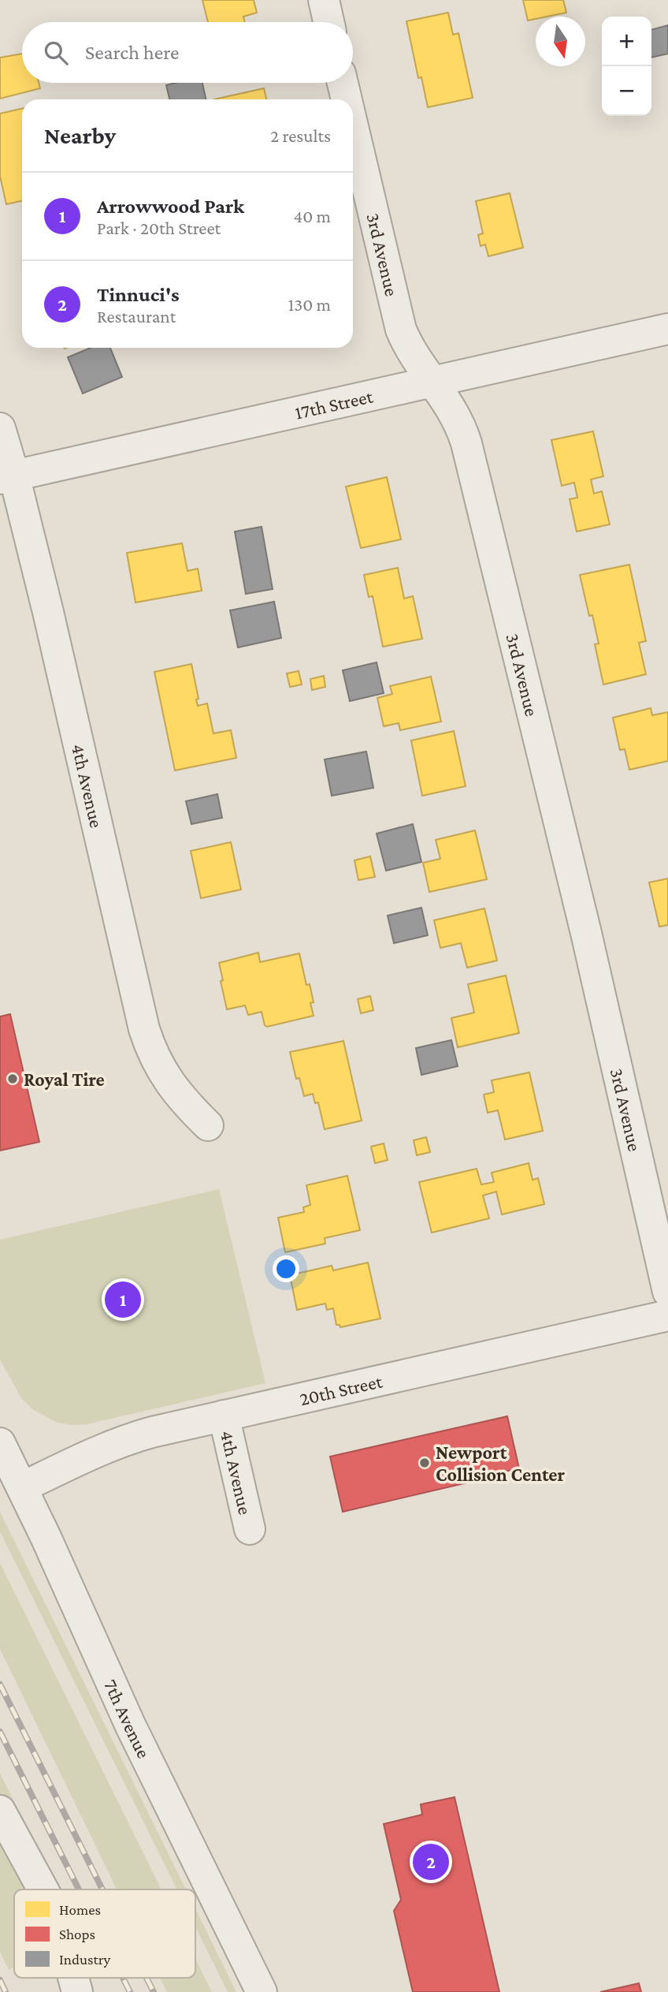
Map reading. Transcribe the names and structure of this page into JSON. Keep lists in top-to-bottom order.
{
  "streets": {
    "street": [
      "3rd Avenue",
      "17th Street",
      "4th Avenue",
      "20th Street",
      "7th Avenue"
    ]
  },
  "crossings": [
    ["3rd Avenue", "17th Street"],
    ["17th Street", "4th Avenue"],
    ["4th Avenue", "20th Street"],
    ["20th Street", "7th Avenue"]
  ],
  "places": ["Royal Tire", "Newport Collision Center"],
  "legend": ["Homes", "Shops", "Industry"],
  "north": "bottom",
  "page": {
    "map_buttons": ["+", "−"],
    "search": "Search here",
    "heading": ["Nearby", "2 results"],
    "list": [
      {
        "mark": "1",
        "name": "Arrowwood Park",
        "note": "Park · 20th Street",
        "value": "40 m"
      },
      {
        "mark": "2",
        "name": "Tinnuci's",
        "note": "Restaurant",
        "value": "130 m"
      }
    ],
    "pins": ["1", "2"]
  }
}
